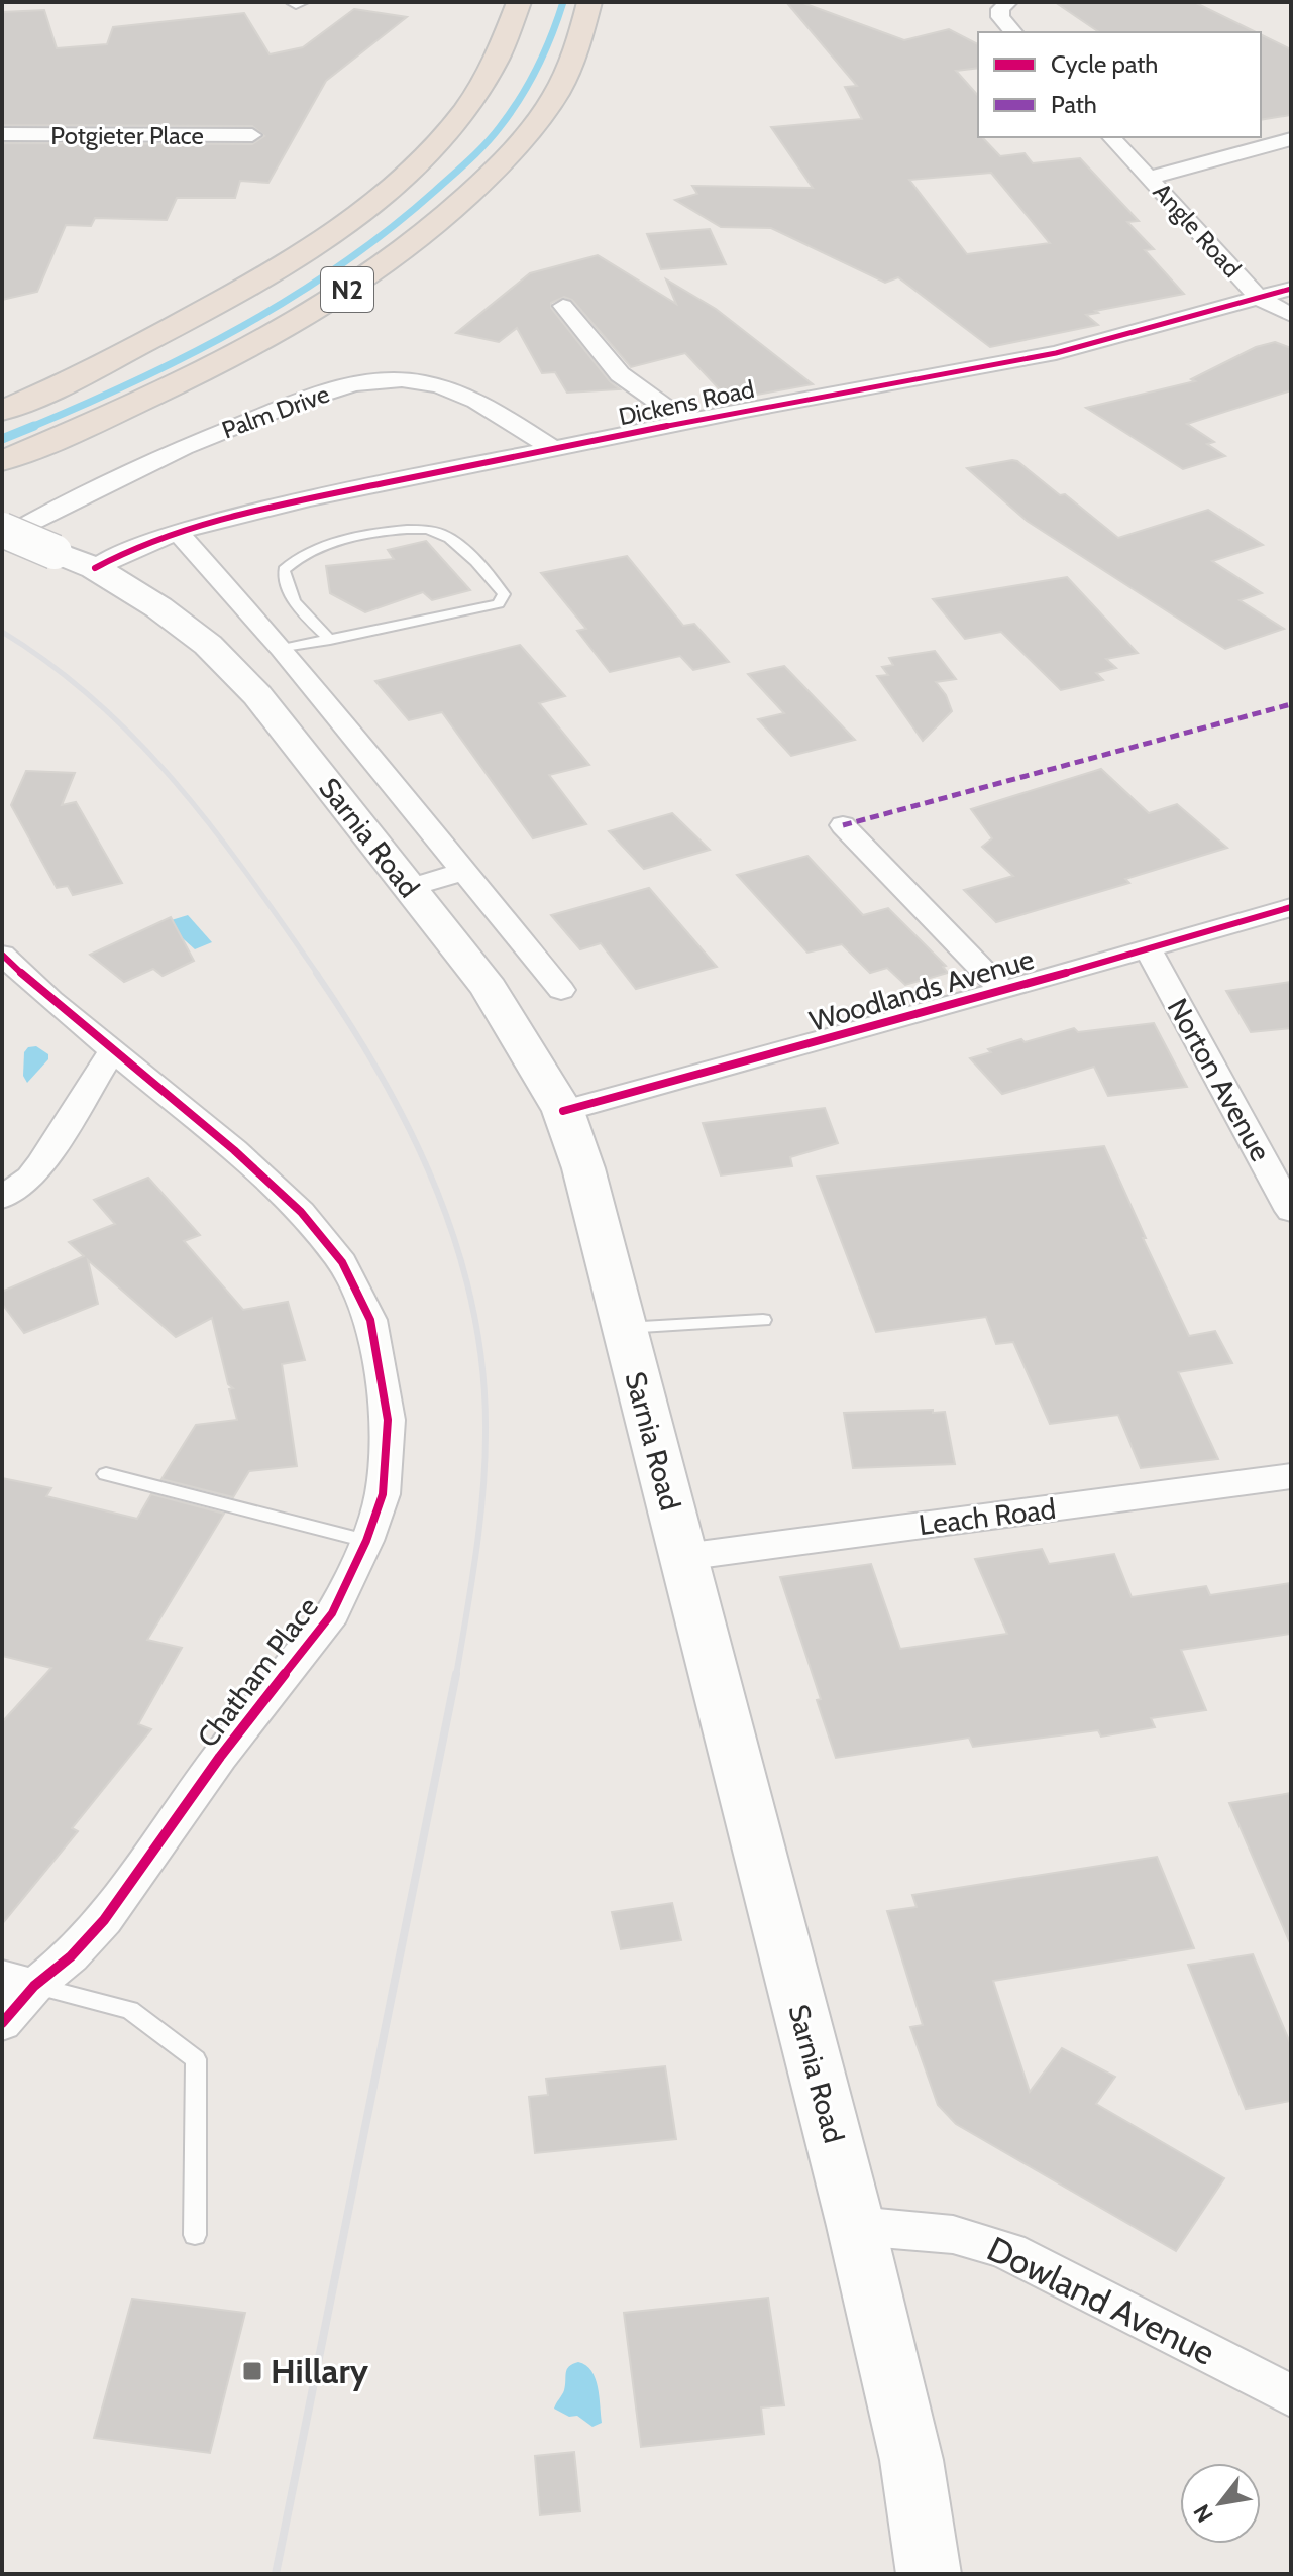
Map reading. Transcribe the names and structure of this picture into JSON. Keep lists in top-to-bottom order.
{
  "streets": {
    "highway": ["N2"],
    "main road": ["Sarnia Road"],
    "street": [
      "Potgieter Place",
      "Angle Road",
      "Dickens Road",
      "Palm Drive",
      "Woodlands Avenue",
      "Norton Avenue",
      "Leach Road",
      "Chatham Place",
      "Dowland Avenue"
    ]
  },
  "crossings": [
    ["Angle Road", "Dickens Road"],
    ["Dickens Road", "Palm Drive"],
    ["Dickens Road", "Sarnia Road"],
    ["Sarnia Road", "Woodlands Avenue"],
    ["Sarnia Road", "Leach Road"],
    ["Sarnia Road", "Dowland Avenue"],
    ["Woodlands Avenue", "Norton Avenue"]
  ],
  "places": {
    "transit": ["Hillary"]
  },
  "legend": ["Cycle path", "Path"],
  "north": "bottom left"
}
